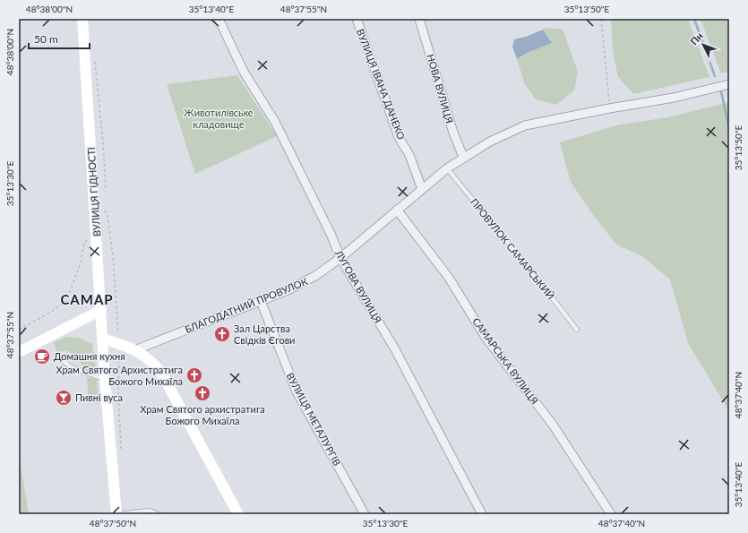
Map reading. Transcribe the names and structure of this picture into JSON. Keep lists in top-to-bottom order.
{
  "streets": {
    "main road": ["ВУЛИЦЯ ГІДНОСТІ"],
    "street": [
      "ВУЛИЦЯ ІВАНА ДАНЕКО",
      "НОВА ВУЛИЦЯ",
      "ЛУГОВА ВУЛИЦЯ",
      "БЛАГОДАТНИЙ ПРОВУЛОК",
      "САМАРСЬКА ВУЛИЦЯ",
      "ВУЛИЦЯ МЕТАЛУРГІВ"
    ],
    "lane": ["ПРОВУЛОК САМАРСЬКИЙ"]
  },
  "crossings": [
    ["ВУЛИЦЯ ІВАНА ДАНЕКО", "БЛАГОДАТНИЙ ПРОВУЛОК"],
    ["НОВА ВУЛИЦЯ", "БЛАГОДАТНИЙ ПРОВУЛОК"],
    ["ПРОВУЛОК САМАРСЬКИЙ", "БЛАГОДАТНИЙ ПРОВУЛОК"],
    ["ЛУГОВА ВУЛИЦЯ", "БЛАГОДАТНИЙ ПРОВУЛОК"],
    ["БЛАГОДАТНИЙ ПРОВУЛОК", "САМАРСЬКА ВУЛИЦЯ"],
    ["БЛАГОДАТНИЙ ПРОВУЛОК", "ВУЛИЦЯ МЕТАЛУРГІВ"]
  ],
  "districts": ["САМАР"],
  "parks": ["Животилівське кладовище"],
  "places": {
    "church": ["Зал Царства Свідків Єгови", "Храм Святого Архистратига Божого Михаїла", "Храм Святого архистратига Божого Михаїла"],
    "cafe": ["Домашня кухня"],
    "bar": ["Пивні вуса"]
  },
  "scale_bar": "50 m",
  "north": "top left",
  "coordinates": [
    "48°38'00\"N",
    "35°13'40\"E",
    "48°37'55\"N",
    "35°13'50\"E",
    "35°13'30\"E",
    "48°37'40\"N",
    "48°37'50\"N"
  ]
}
